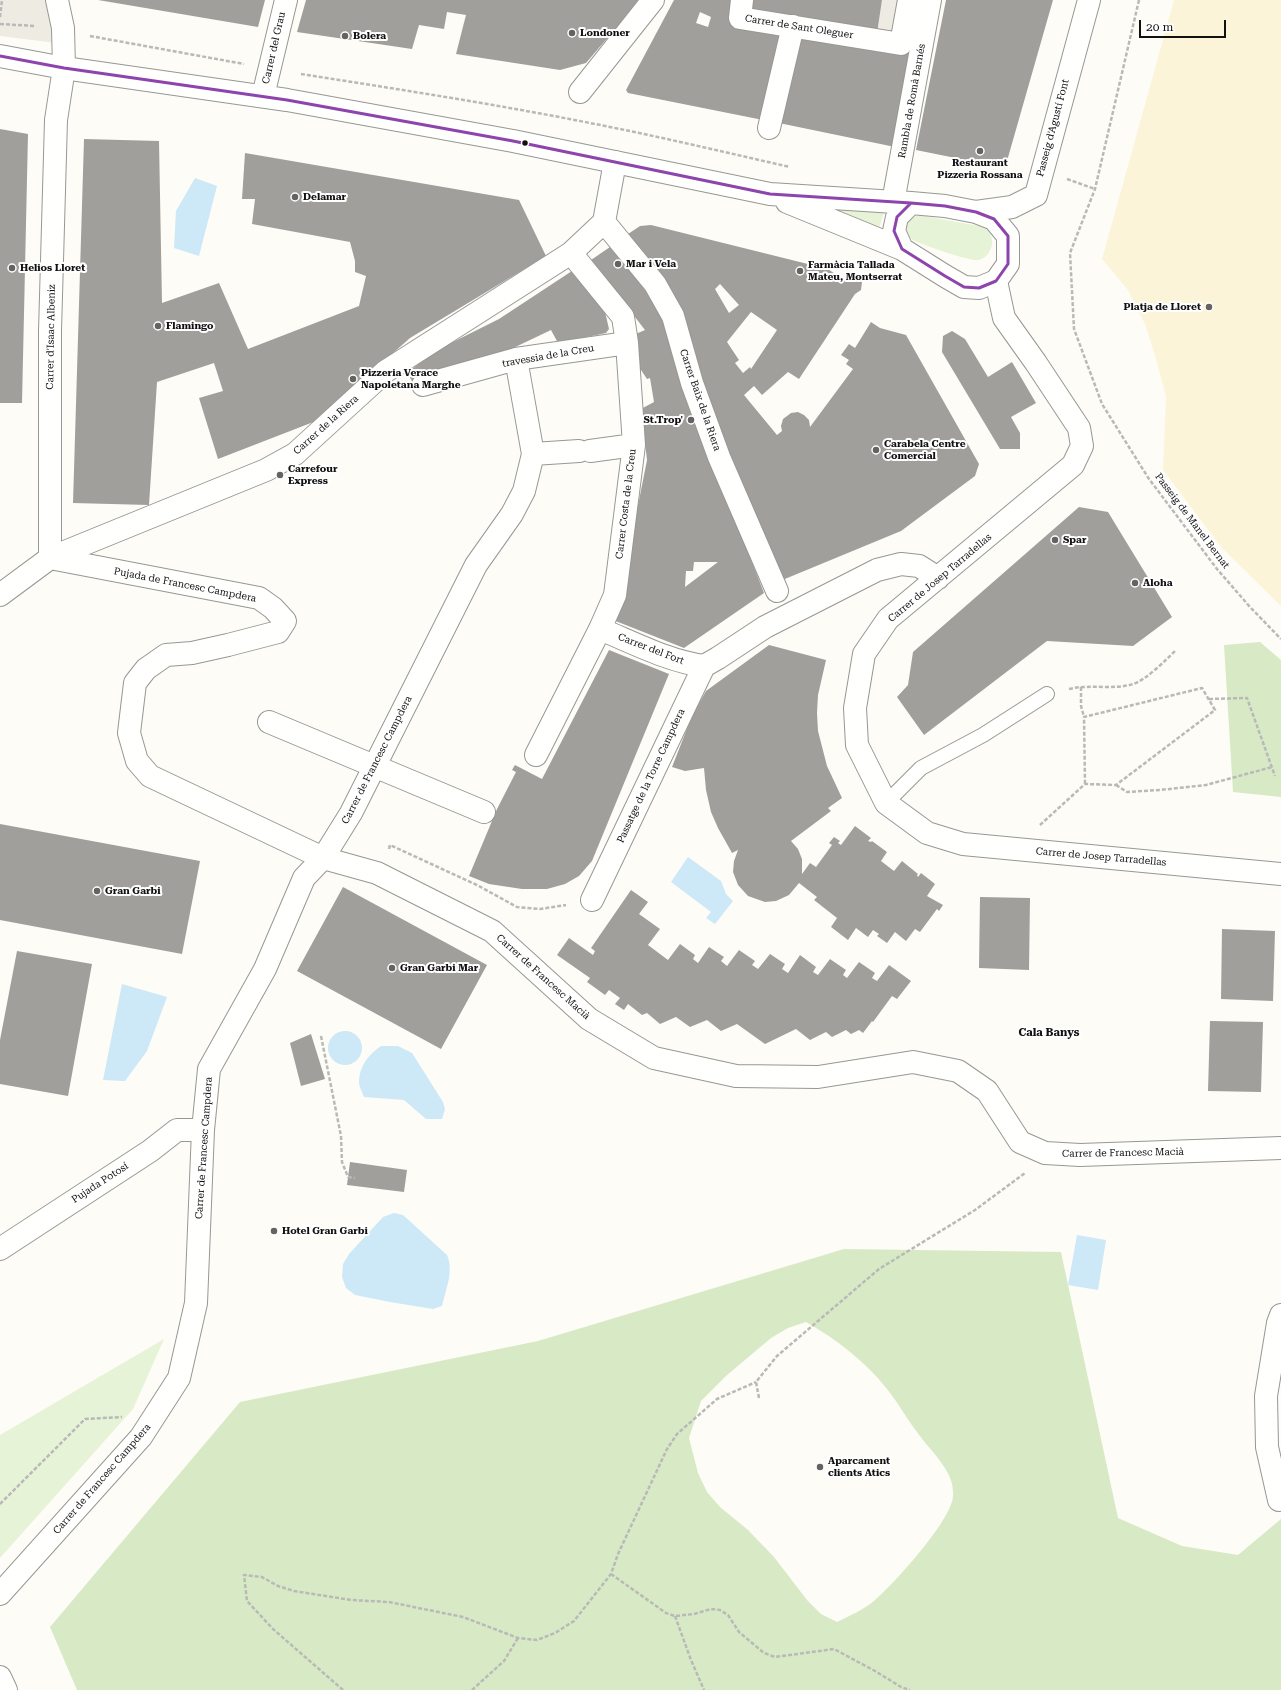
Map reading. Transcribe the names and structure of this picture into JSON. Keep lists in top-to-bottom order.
{
  "streets": {
    "street": [
      "Carrer de Sant Oleguer",
      "Carrer del Grau",
      "Rambla de Romà Barnés",
      "Passeig d'Agustí Font",
      "Carrer d'Isaac Albeniz",
      "travessia de la Creu",
      "Carrer Baix de la Riera",
      "Carrer de la Riera",
      "Carrer Costa de la Creu",
      "Carrer de Josep Tarradellas",
      "Pujada de Francesc Campdera",
      "Carrer del Fort",
      "Carrer de Francesc Campdera",
      "Passatge de la Torre Campdera",
      "Carrer de Francesc Macià",
      "Pujada Potosí"
    ],
    "path": ["Passeig de Manel Bernat"]
  },
  "crossings": [
    ["Carrer d'Isaac Albeniz", "Carrer de la Riera"],
    ["Carrer d'Isaac Albeniz", "Pujada de Francesc Campdera"],
    ["travessia de la Creu", "Carrer Costa de la Creu"],
    ["travessia de la Creu", "Carrer de Francesc Campdera"],
    ["Carrer Baix de la Riera", "Carrer de la Riera"],
    ["Carrer de la Riera", "Carrer Costa de la Creu"],
    ["Carrer de la Riera", "Pujada de Francesc Campdera"],
    ["Carrer Costa de la Creu", "Carrer del Fort"],
    ["Pujada de Francesc Campdera", "Carrer de Francesc Campdera"],
    ["Pujada de Francesc Campdera", "Carrer de Francesc Macià"],
    ["Carrer del Fort", "Passatge de la Torre Campdera"],
    ["Carrer de Francesc Campdera", "Carrer de Francesc Macià"],
    ["Carrer de Francesc Campdera", "Pujada Potosí"]
  ],
  "districts": ["Cala Banys"],
  "places": [
    "Londoner",
    "Bolera",
    "Restaurant Pizzeria Rossana",
    "Delamar",
    "Mar i Vela",
    "Helios Lloret",
    "Farmàcia Tallada Mateu, Montserrat",
    "Platja de Lloret",
    "Flamingo",
    "Pizzeria Verace Napoletana Marghe",
    "St.Trop'",
    "Carabela Centre Comercial",
    "Carrefour Express",
    "Spar",
    "Aloha",
    "Gran Garbi",
    "Gran Garbi Mar",
    "Hotel Gran Garbi",
    "Aparcament clients Atics"
  ],
  "scale_bar": "20 m"
}
